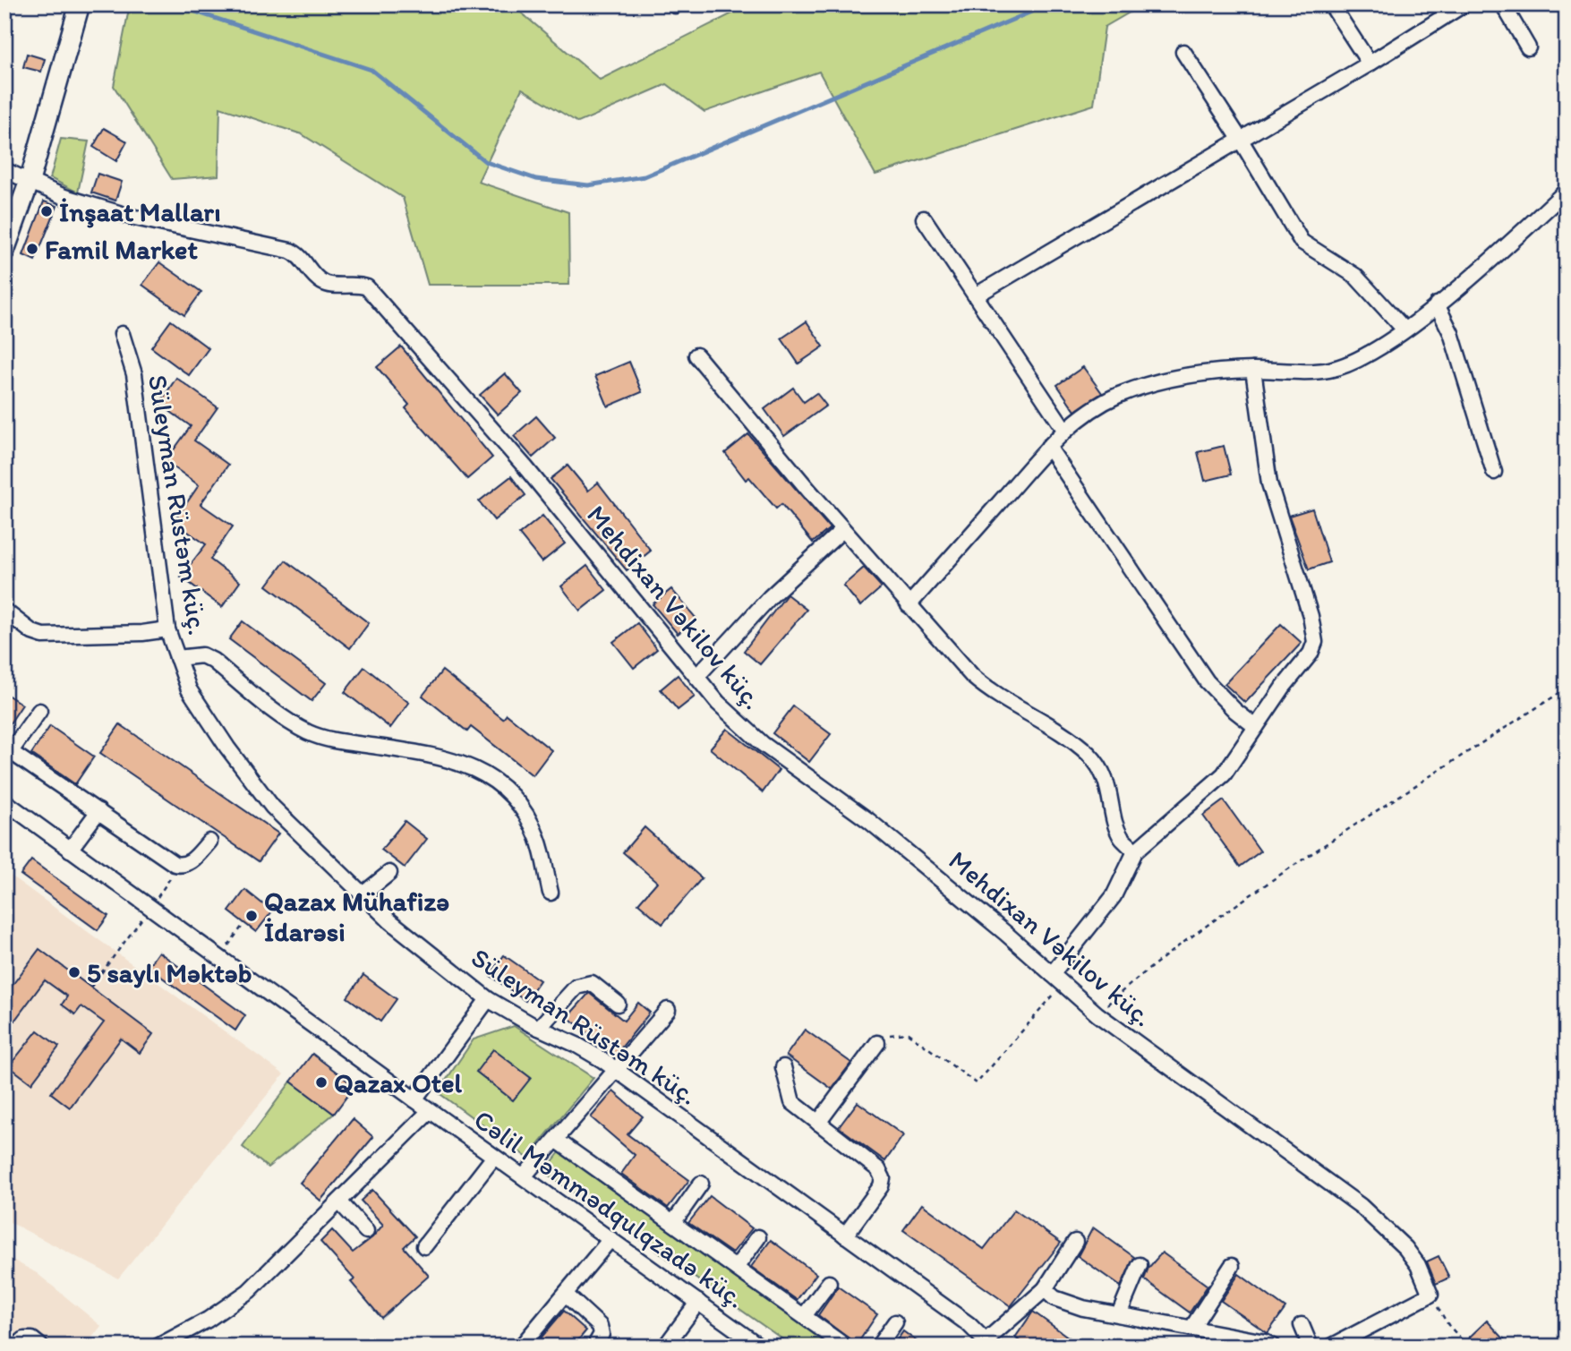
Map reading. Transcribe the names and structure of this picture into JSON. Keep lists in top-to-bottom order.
{
  "streets": {
    "street": ["Süleyman Rüstəm küç.", "Mehdixan Vəkilov küç.", "Cəlil Məmmədqulqzadə küç."]
  },
  "places": [
    "İnşaat Malları",
    "Famil Market",
    "Qazax Mühafizə İdarəsi",
    "5 saylı Məktəb",
    "Qazax Otel"
  ]
}
